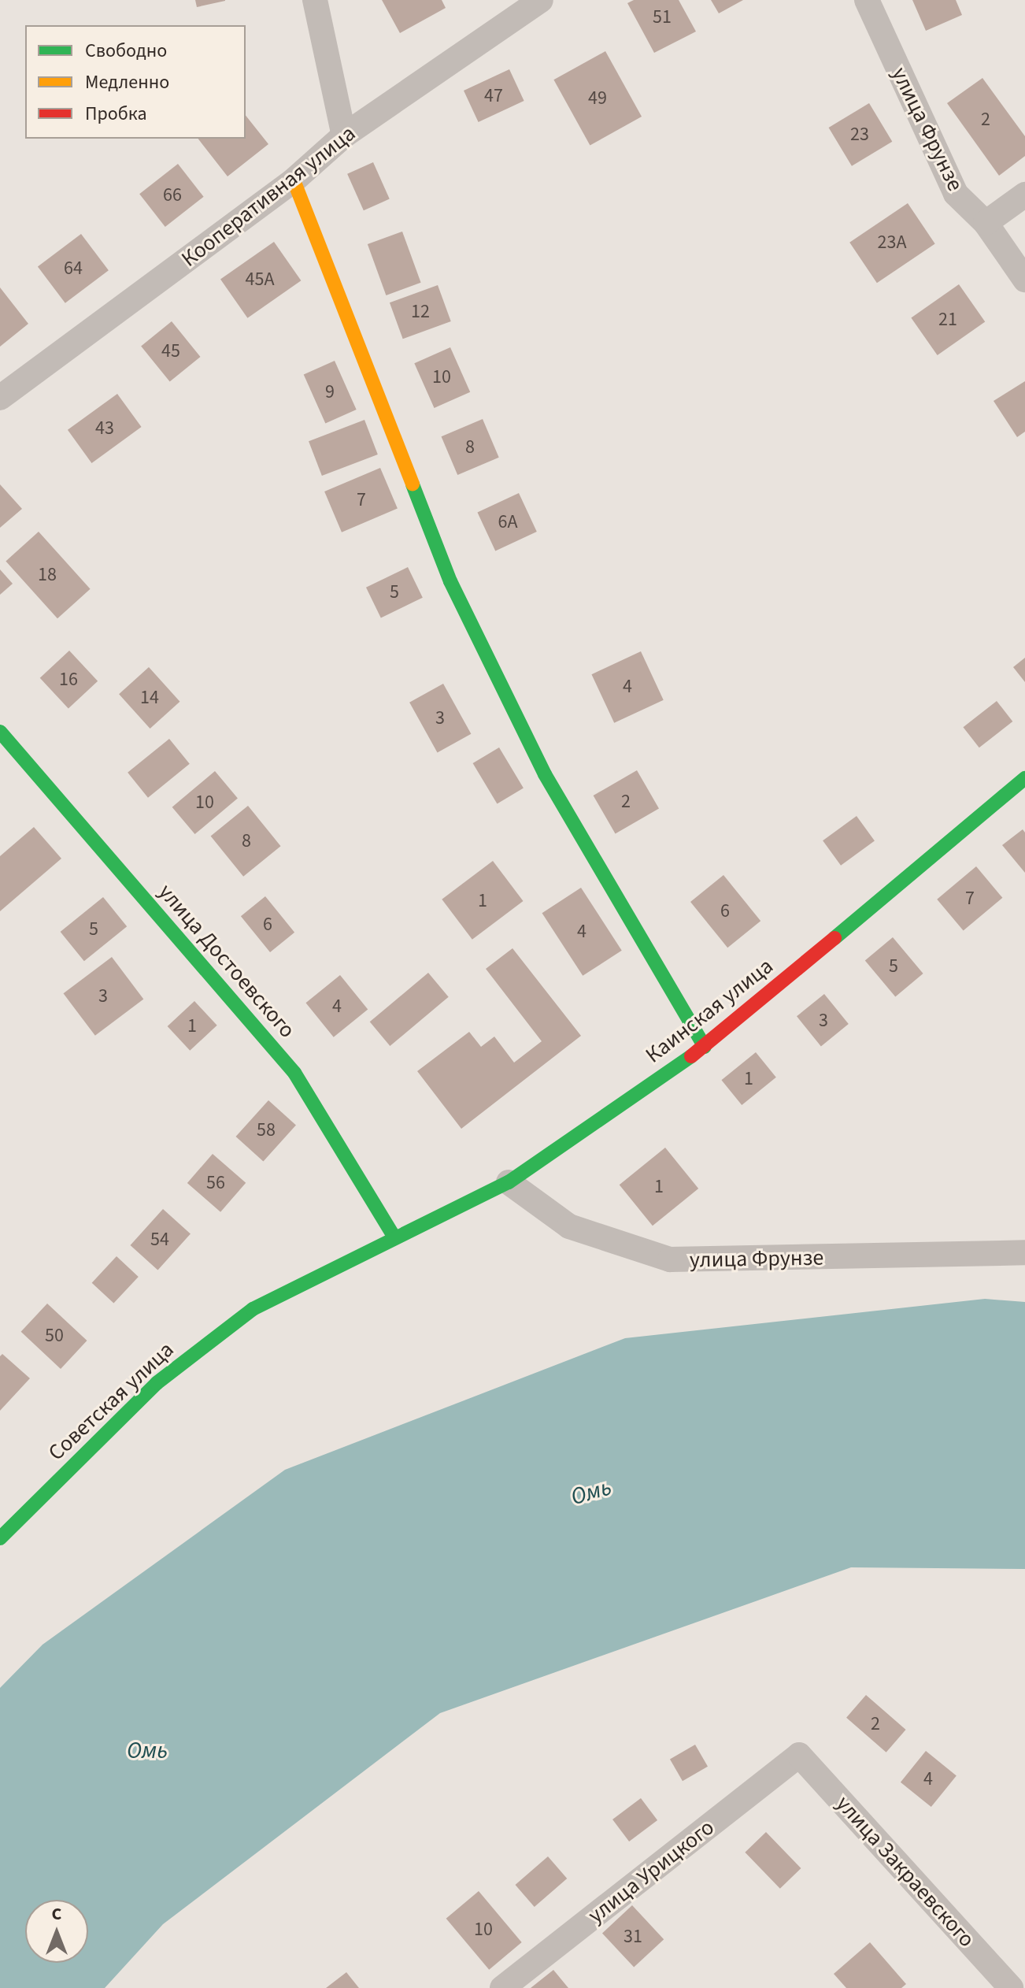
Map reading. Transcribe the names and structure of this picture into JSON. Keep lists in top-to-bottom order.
{
  "streets": {
    "main road": ["улица Достоевского", "Каинская улица", "Советская улица"],
    "street": [
      "улица Фрунзе",
      "Кооперативная улица",
      "улица Урицкого",
      "улица Закраевского"
    ]
  },
  "crossings": [
    ["улица Фрунзе", "Каинская улица"],
    ["улица Достоевского", "Каинская улица"],
    ["улица Достоевского", "Советская улица"],
    ["Каинская улица", "Советская улица"],
    ["улица Урицкого", "улица Закраевского"]
  ],
  "water": ["Омь"],
  "house_numbers": [
    "51",
    "47",
    "49",
    "2",
    "23",
    "66",
    "23А",
    "64",
    "45А",
    "12",
    "21",
    "45",
    "10",
    "9",
    "43",
    "8",
    "7",
    "6А",
    "18",
    "5",
    "16",
    "4",
    "14",
    "3",
    "2",
    "10",
    "8",
    "7",
    "1",
    "6",
    "6",
    "5",
    "4",
    "5",
    "3",
    "4",
    "3",
    "1",
    "1",
    "58",
    "56",
    "1",
    "54",
    "50",
    "2",
    "4",
    "10",
    "31"
  ],
  "legend": ["Свободно", "Медленно", "Пробка"],
  "north": "top"
}
